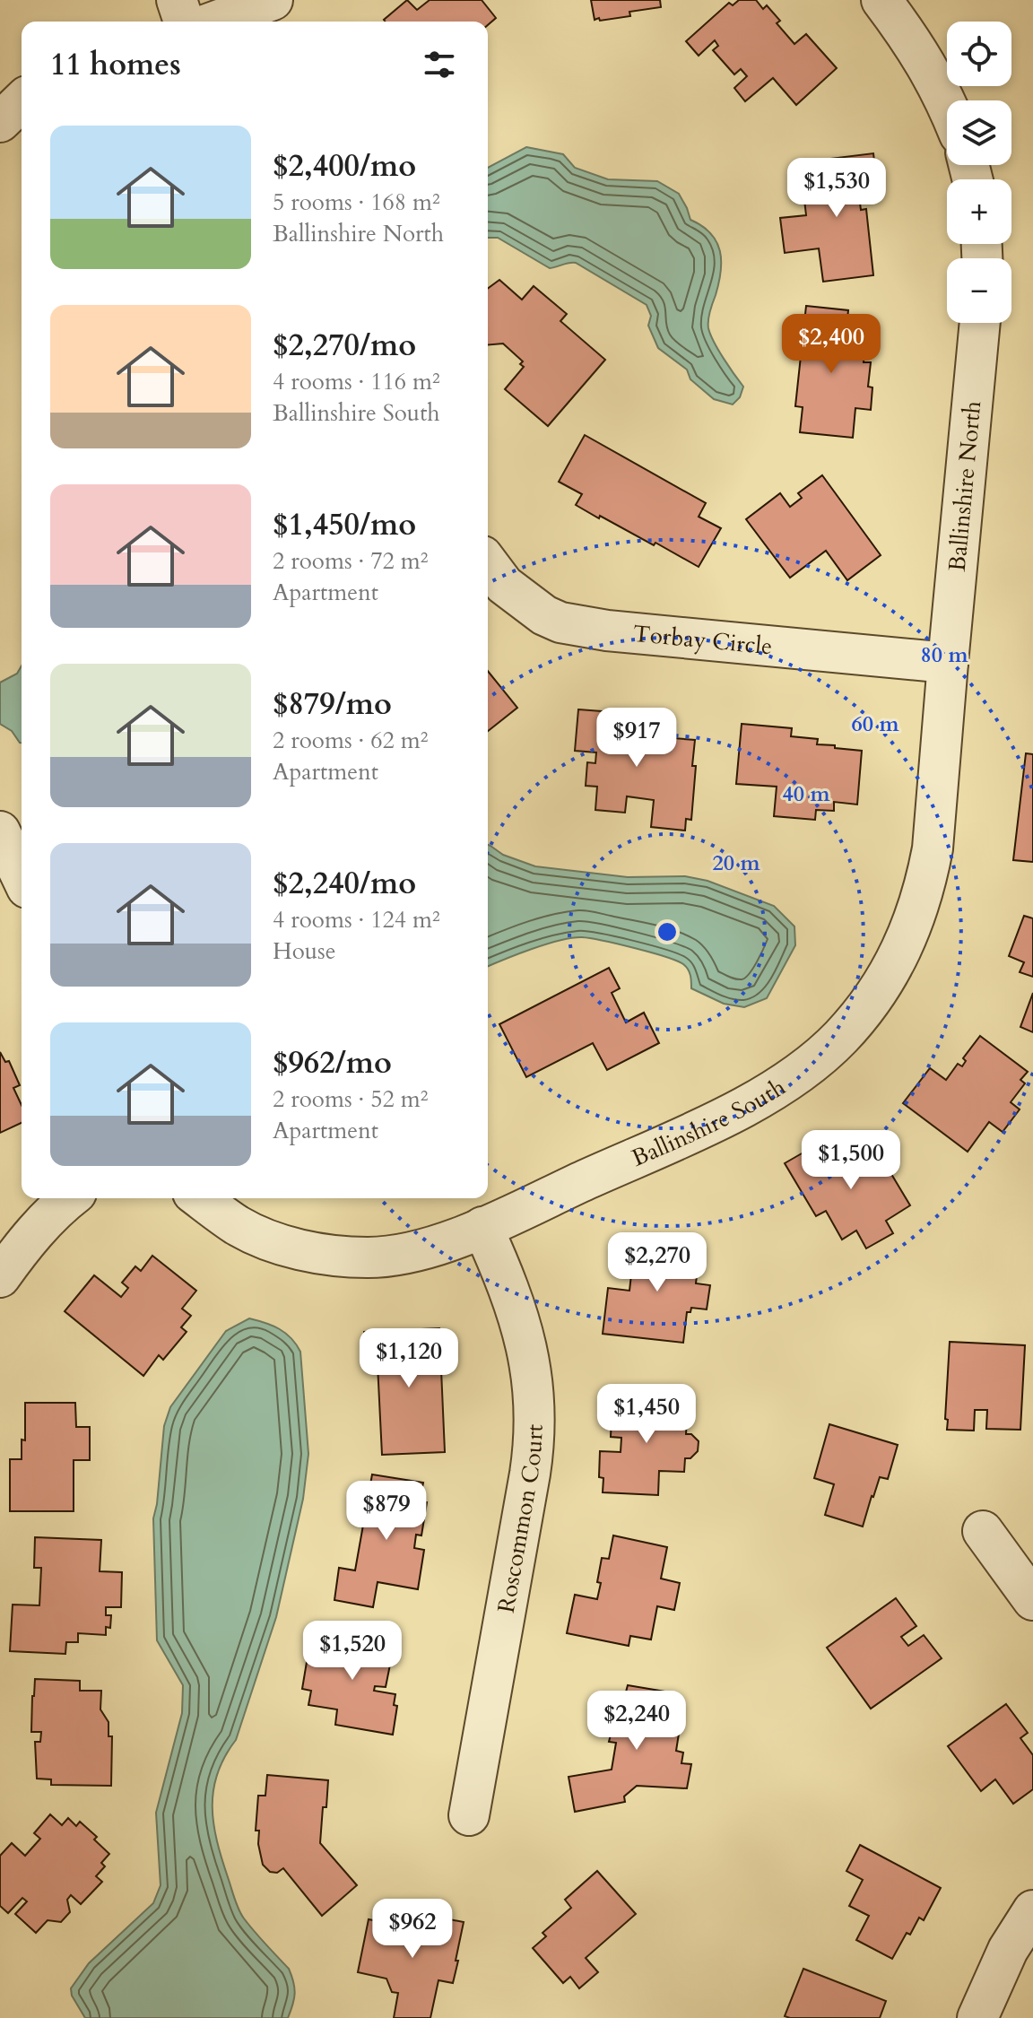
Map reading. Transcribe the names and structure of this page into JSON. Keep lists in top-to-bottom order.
{
  "streets": {
    "street": [
      "Ballinshire North",
      "Torbay Circle",
      "Ballinshire South",
      "Roscommon Court"
    ]
  },
  "crossings": [
    ["Ballinshire North", "Torbay Circle"],
    ["Ballinshire North", "Ballinshire South"],
    ["Torbay Circle", "Ballinshire South"],
    ["Ballinshire South", "Roscommon Court"]
  ],
  "page": {
    "map_buttons": ["+", "−"],
    "heading": "11 homes",
    "list": [
      {
        "name": "$2,400/mo",
        "note": "5 rooms · 168 m² · Ballinshire North"
      },
      {
        "name": "$2,270/mo",
        "note": "4 rooms · 116 m² · Ballinshire South"
      },
      {
        "name": "$1,450/mo",
        "note": "2 rooms · 72 m² · Apartment"
      },
      {
        "name": "$879/mo",
        "note": "2 rooms · 62 m² · Apartment"
      },
      {
        "name": "$2,240/mo",
        "note": "4 rooms · 124 m² · House"
      },
      {
        "name": "$962/mo",
        "note": "2 rooms · 52 m² · Apartment"
      }
    ],
    "price": [
      "$1,530",
      "$2,400",
      "$917",
      "$1,500",
      "$2,270",
      "$1,120",
      "$1,450",
      "$879",
      "$1,520",
      "$2,240",
      "$962"
    ]
  },
  "rings": [
    "80 m",
    "60 m",
    "40 m",
    "20 m"
  ]
}
